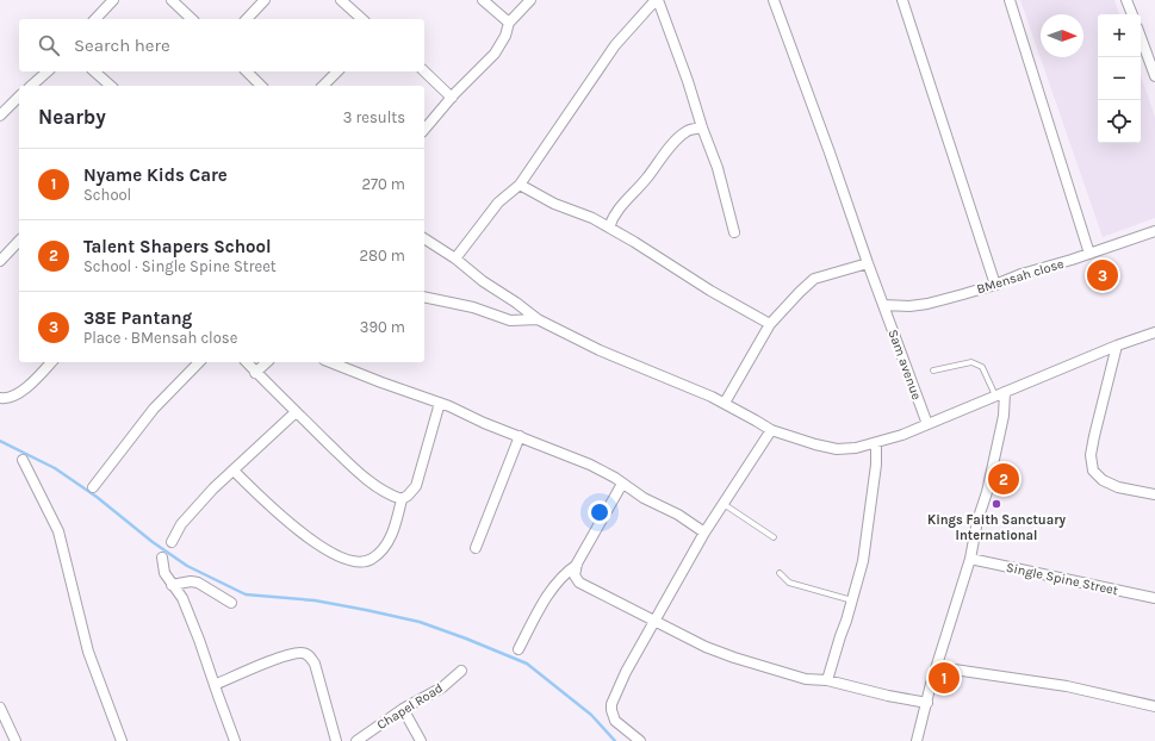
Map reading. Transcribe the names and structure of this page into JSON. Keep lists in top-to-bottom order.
{
  "streets": {
    "street": [
      "BMensah close",
      "Sam avenue",
      "Single Spine Street",
      "Chapel Road"
    ]
  },
  "crossings": [
    ["BMensah close", "Sam avenue"]
  ],
  "places": ["Kings Faith Sanctuary International"],
  "north": "right",
  "page": {
    "map_buttons": ["+", "−"],
    "search": "Search here",
    "heading": ["Nearby", "3 results"],
    "list": [
      {
        "mark": "1",
        "name": "Nyame Kids Care",
        "note": "School",
        "value": "270 m"
      },
      {
        "mark": "2",
        "name": "Talent Shapers School",
        "note": "School · Single Spine Street",
        "value": "280 m"
      },
      {
        "mark": "3",
        "name": "38E Pantang",
        "note": "Place · BMensah close",
        "value": "390 m"
      }
    ],
    "pins": ["3", "2", "1"]
  }
}
